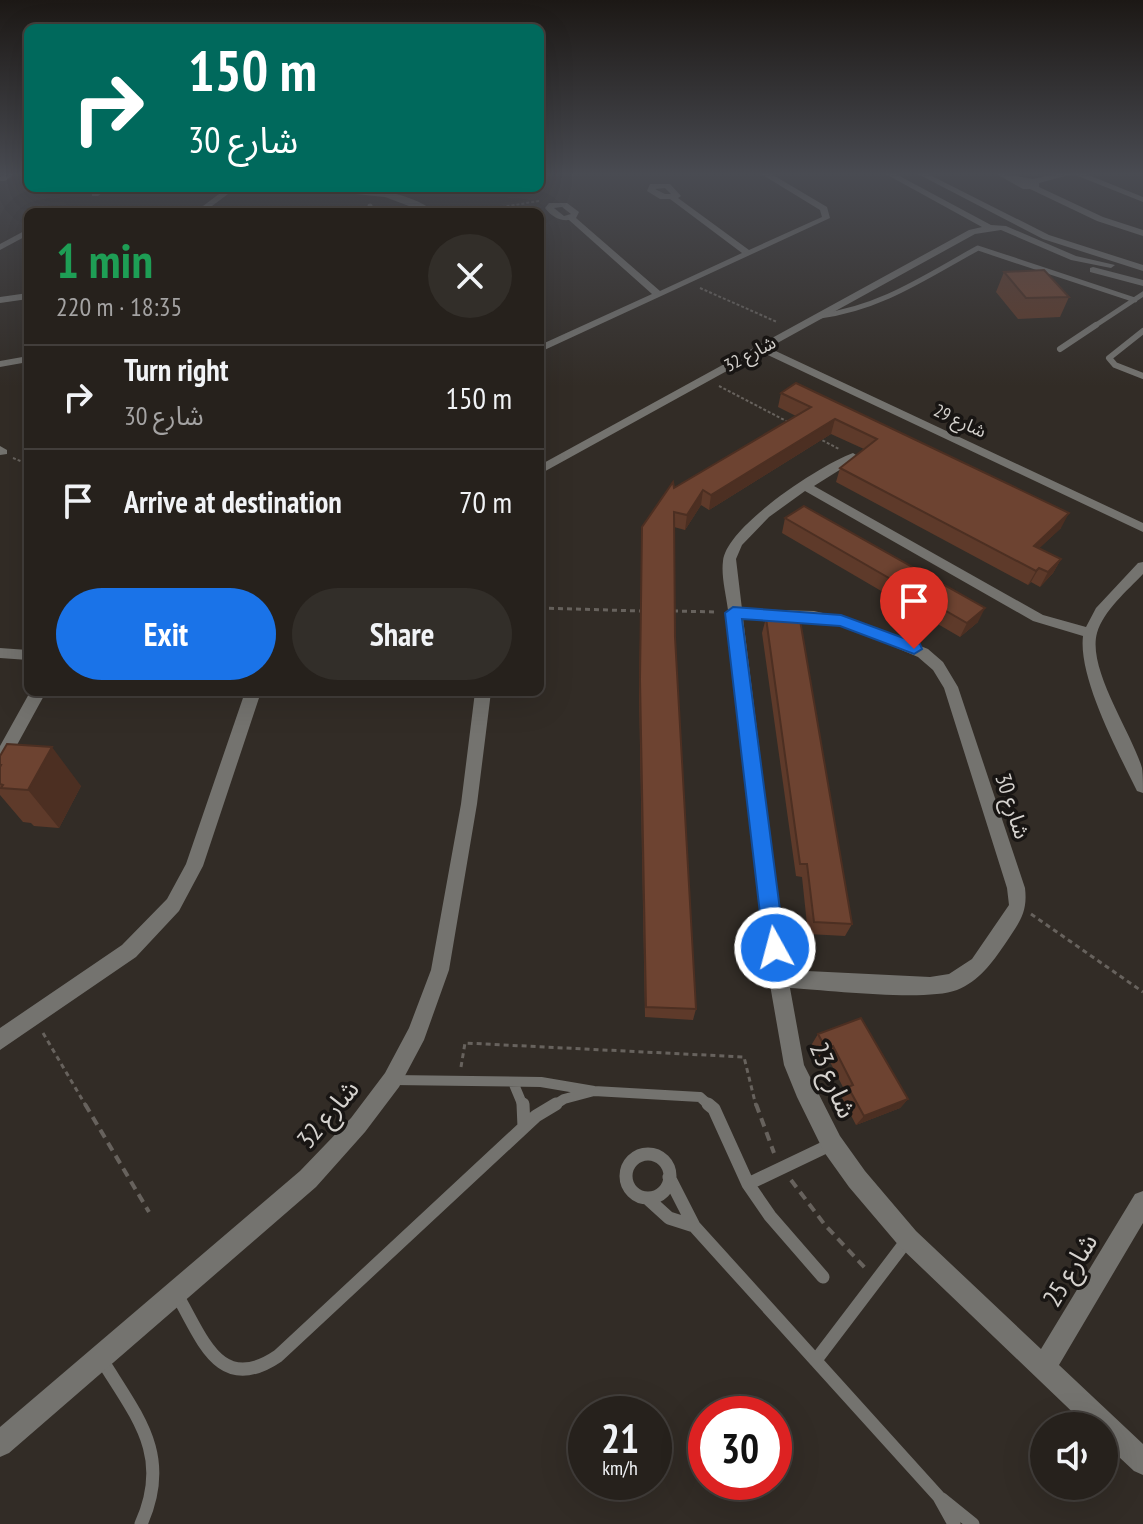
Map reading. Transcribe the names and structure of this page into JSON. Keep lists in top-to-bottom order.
{
  "streets": {
    "street": [
      "شارع 32",
      "شارع 29",
      "شارع 30",
      "شارع 23",
      "شارع 25"
    ]
  },
  "crossings": [
    ["شارع 32", "شارع 29"],
    ["شارع 30", "شارع 23"],
    ["شارع 23", "شارع 25"]
  ],
  "page": {
    "turn": ["150 m", "شارع 30"],
    "heading": ["1 min", "220 m · 18:35"],
    "list": [
      {
        "name": "Turn right",
        "note": "شارع 30",
        "value": "150 m"
      },
      {
        "name": "Arrive at destination",
        "value": "70 m"
      }
    ],
    "buttons": ["Exit", "Share"],
    "speed": "21 km/h",
    "limit": "30"
  }
}
